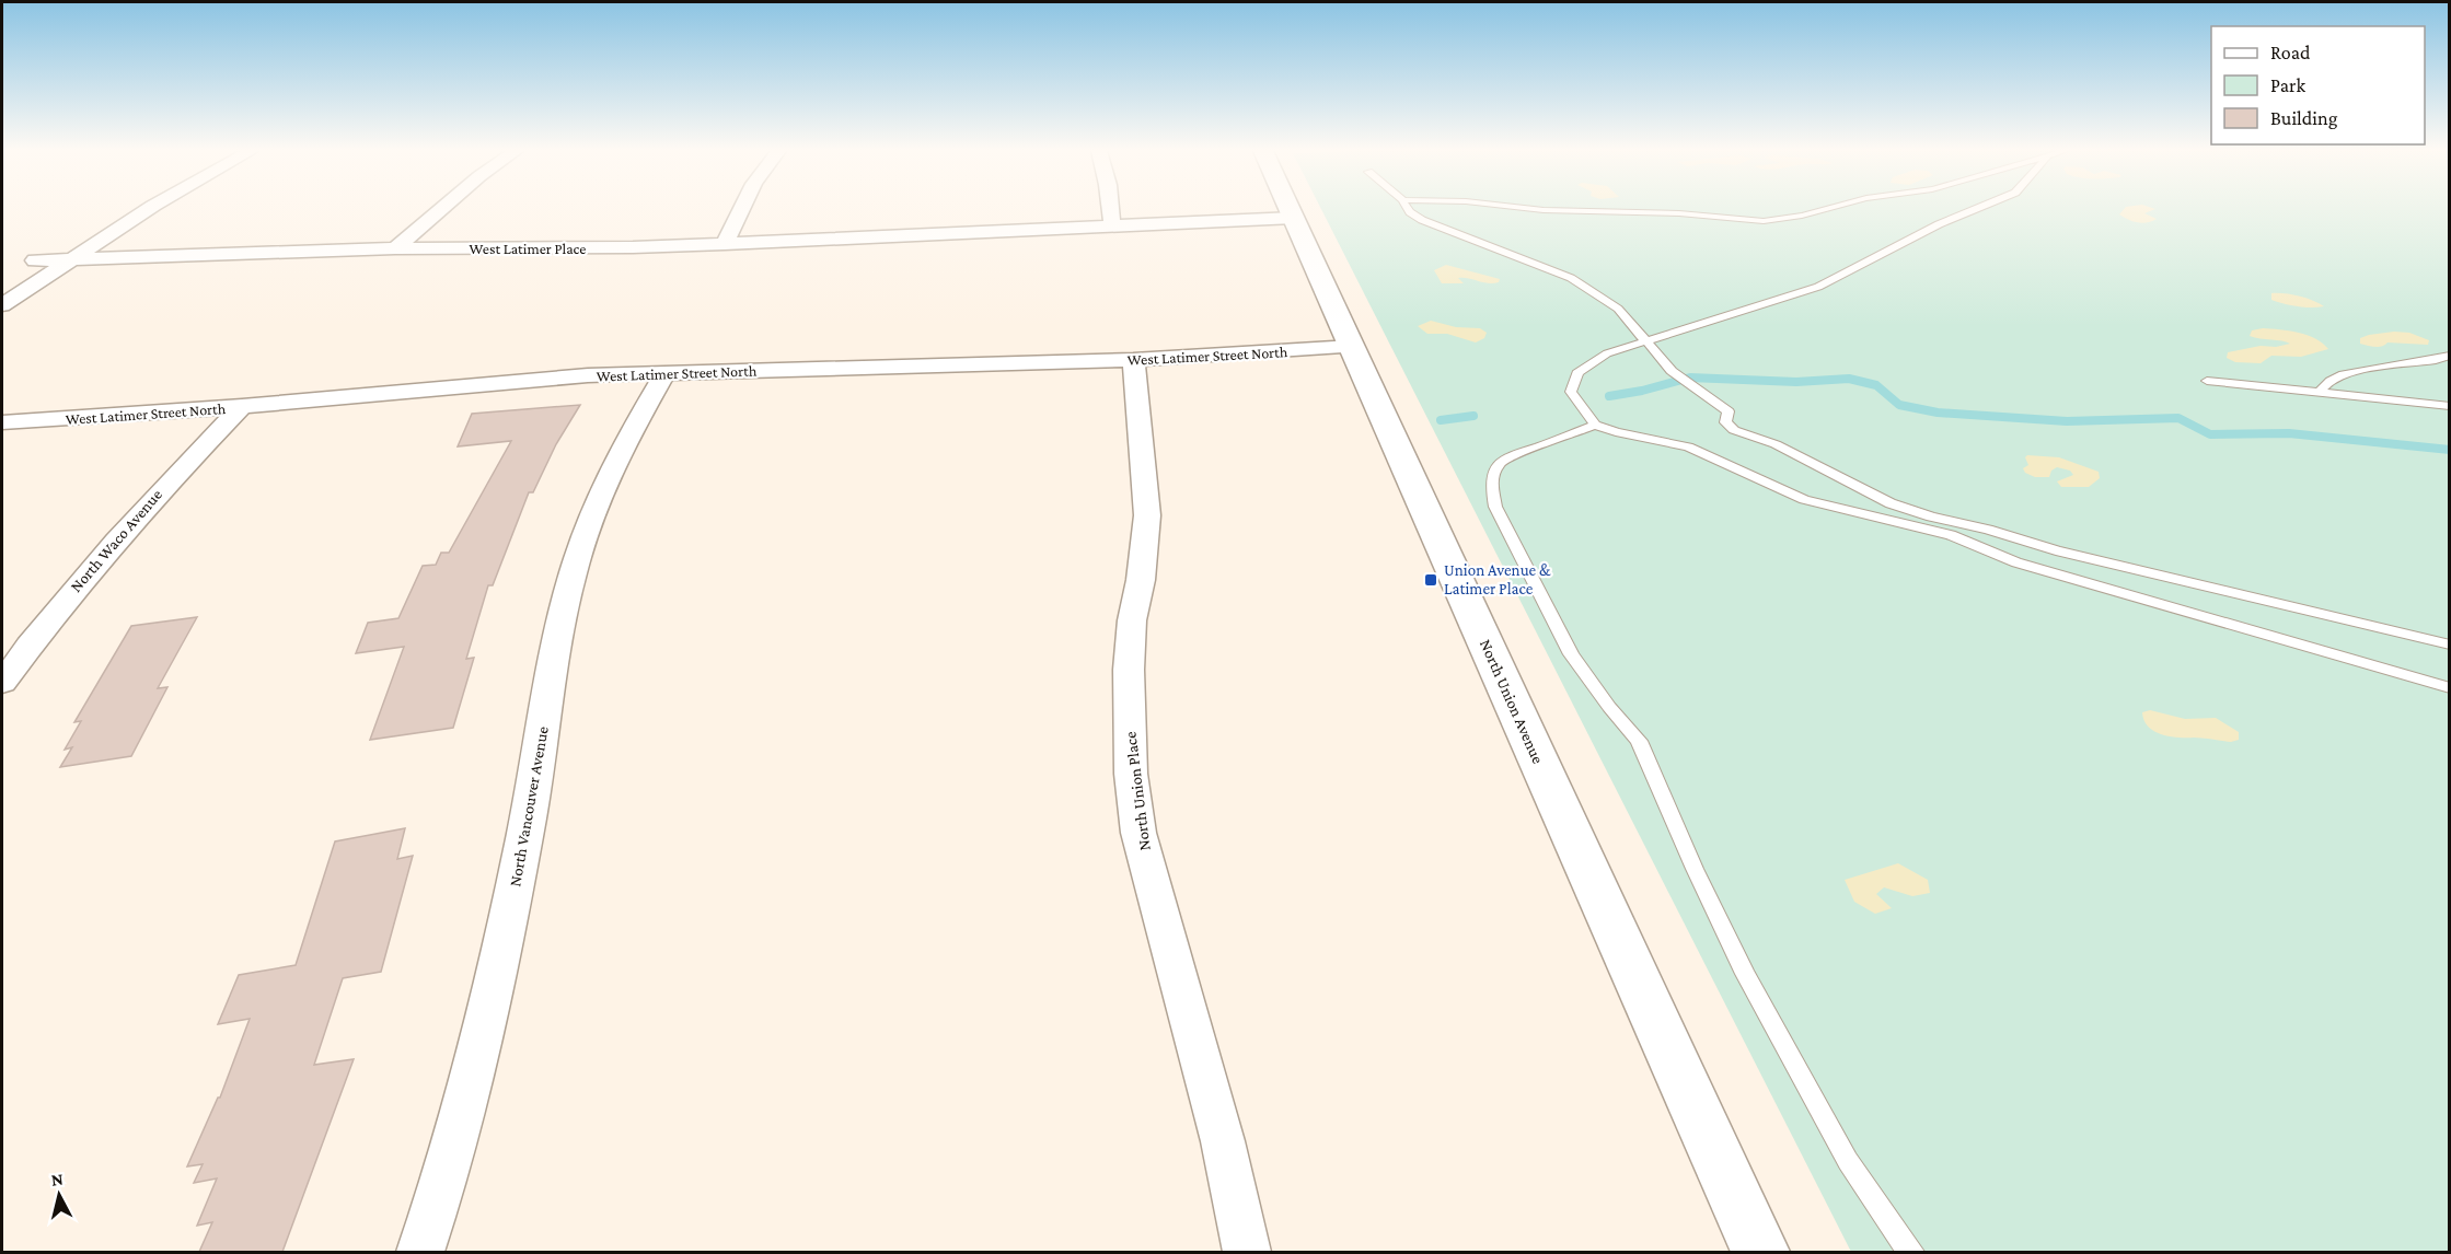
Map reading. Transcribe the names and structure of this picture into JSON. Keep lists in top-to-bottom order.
{
  "streets": {
    "street": [
      "West Latimer Place",
      "West Latimer Street North",
      "North Waco Avenue",
      "North Union Avenue",
      "North Union Place",
      "North Vancouver Avenue"
    ]
  },
  "crossings": [
    ["West Latimer Place", "North Union Avenue"],
    ["West Latimer Street North", "North Waco Avenue"],
    ["West Latimer Street North", "North Union Avenue"],
    ["West Latimer Street North", "North Union Place"],
    ["West Latimer Street North", "North Vancouver Avenue"]
  ],
  "places": {
    "transit": ["Union Avenue & Latimer Place"]
  },
  "legend": ["Road", "Park", "Building"],
  "north": "top"
}
